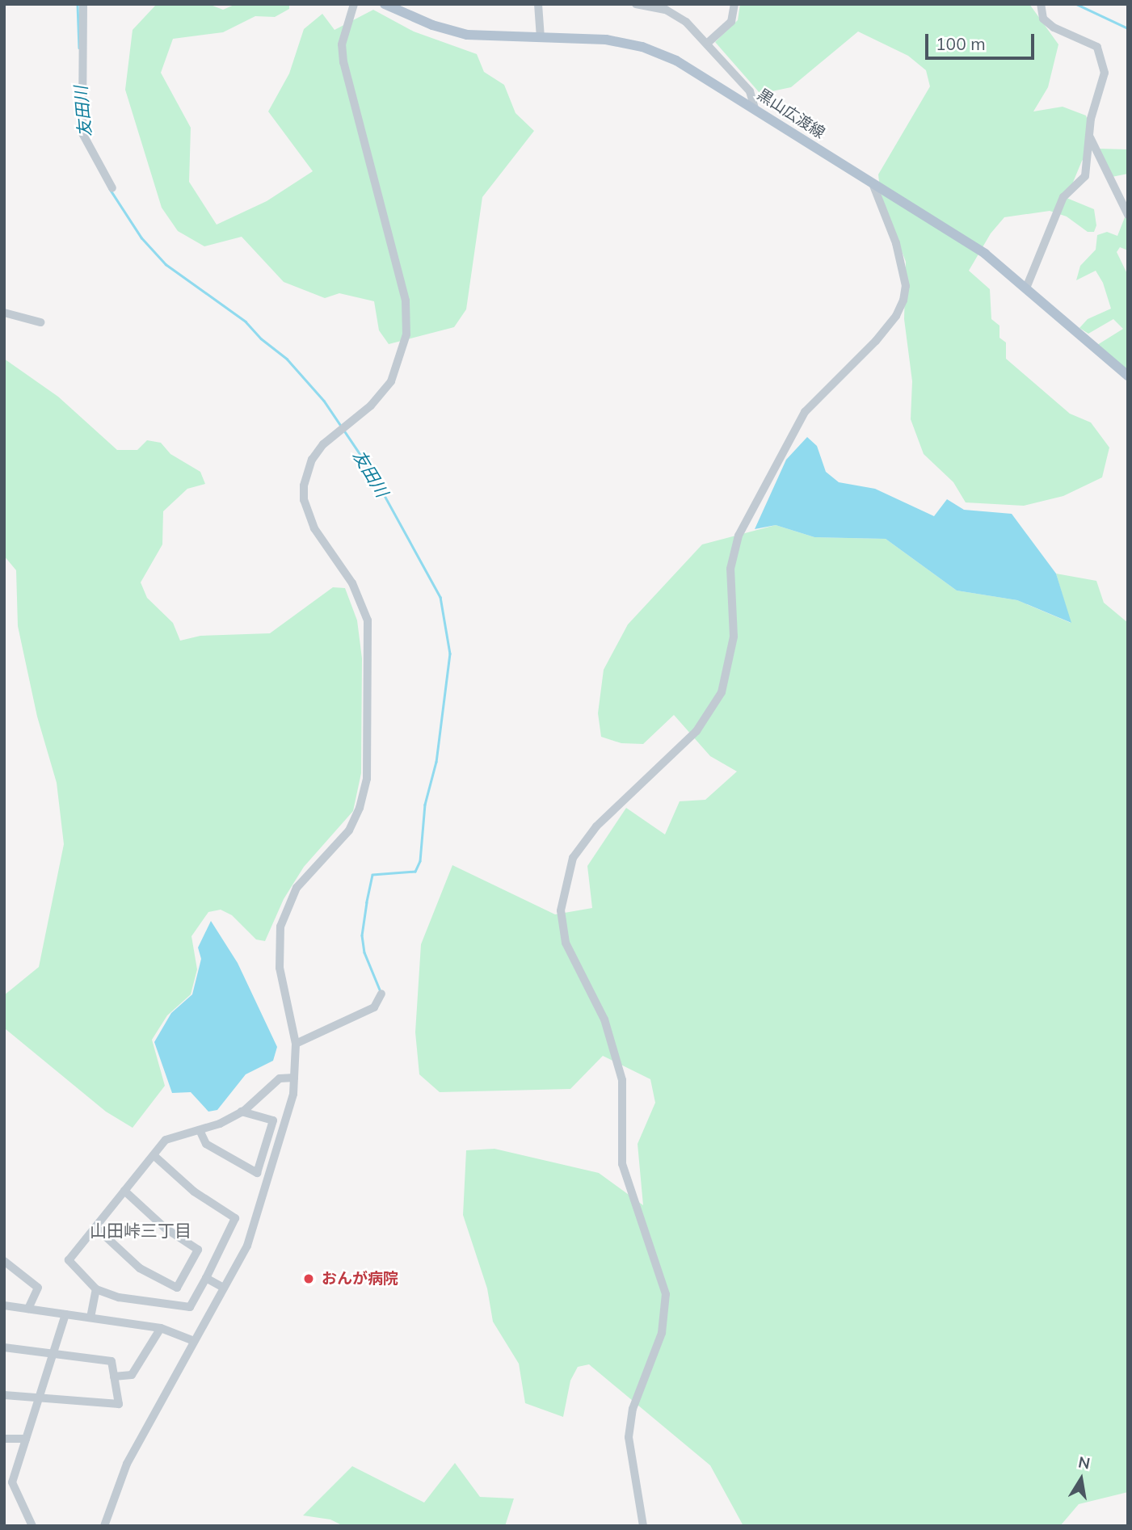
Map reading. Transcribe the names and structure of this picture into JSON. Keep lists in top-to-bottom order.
{
  "streets": {
    "main road": ["黒山広渡線"]
  },
  "districts": ["山田峠三丁目"],
  "water": ["友田川"],
  "places": ["おんが病院"],
  "scale_bar": "100 m",
  "north": "top"
}
